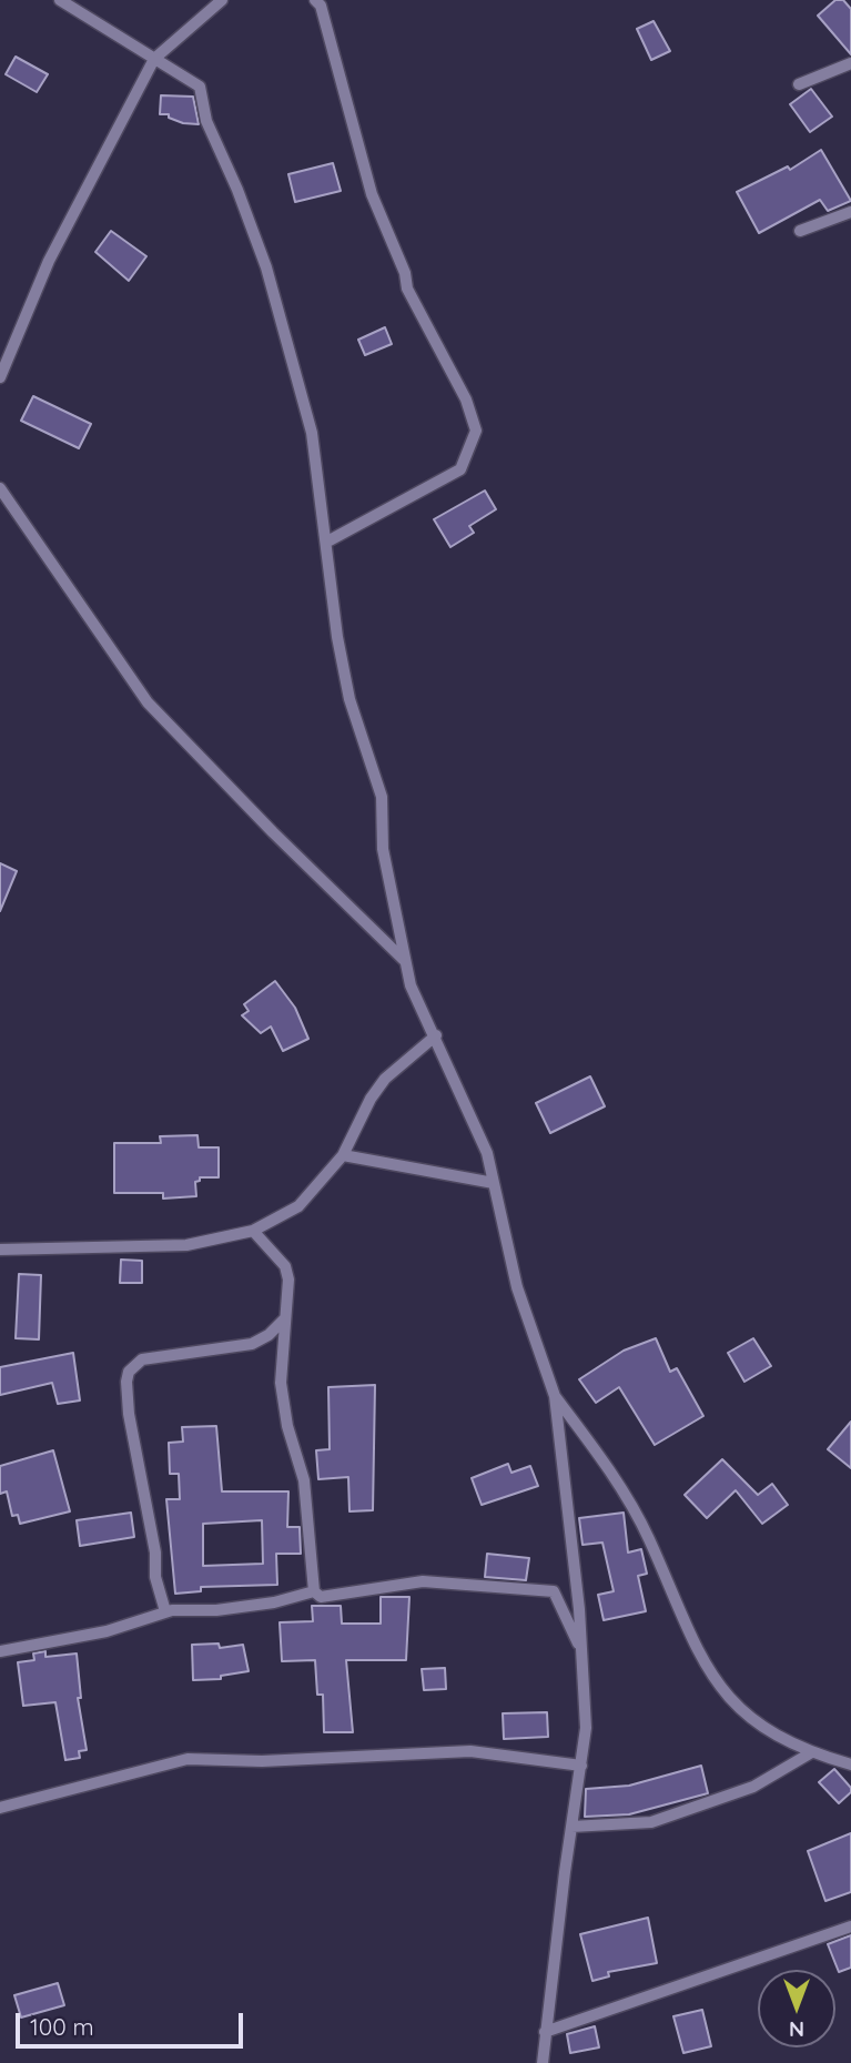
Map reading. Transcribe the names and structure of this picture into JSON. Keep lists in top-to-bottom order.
{
  "scale_bar": "100 m",
  "north": "bottom"
}
